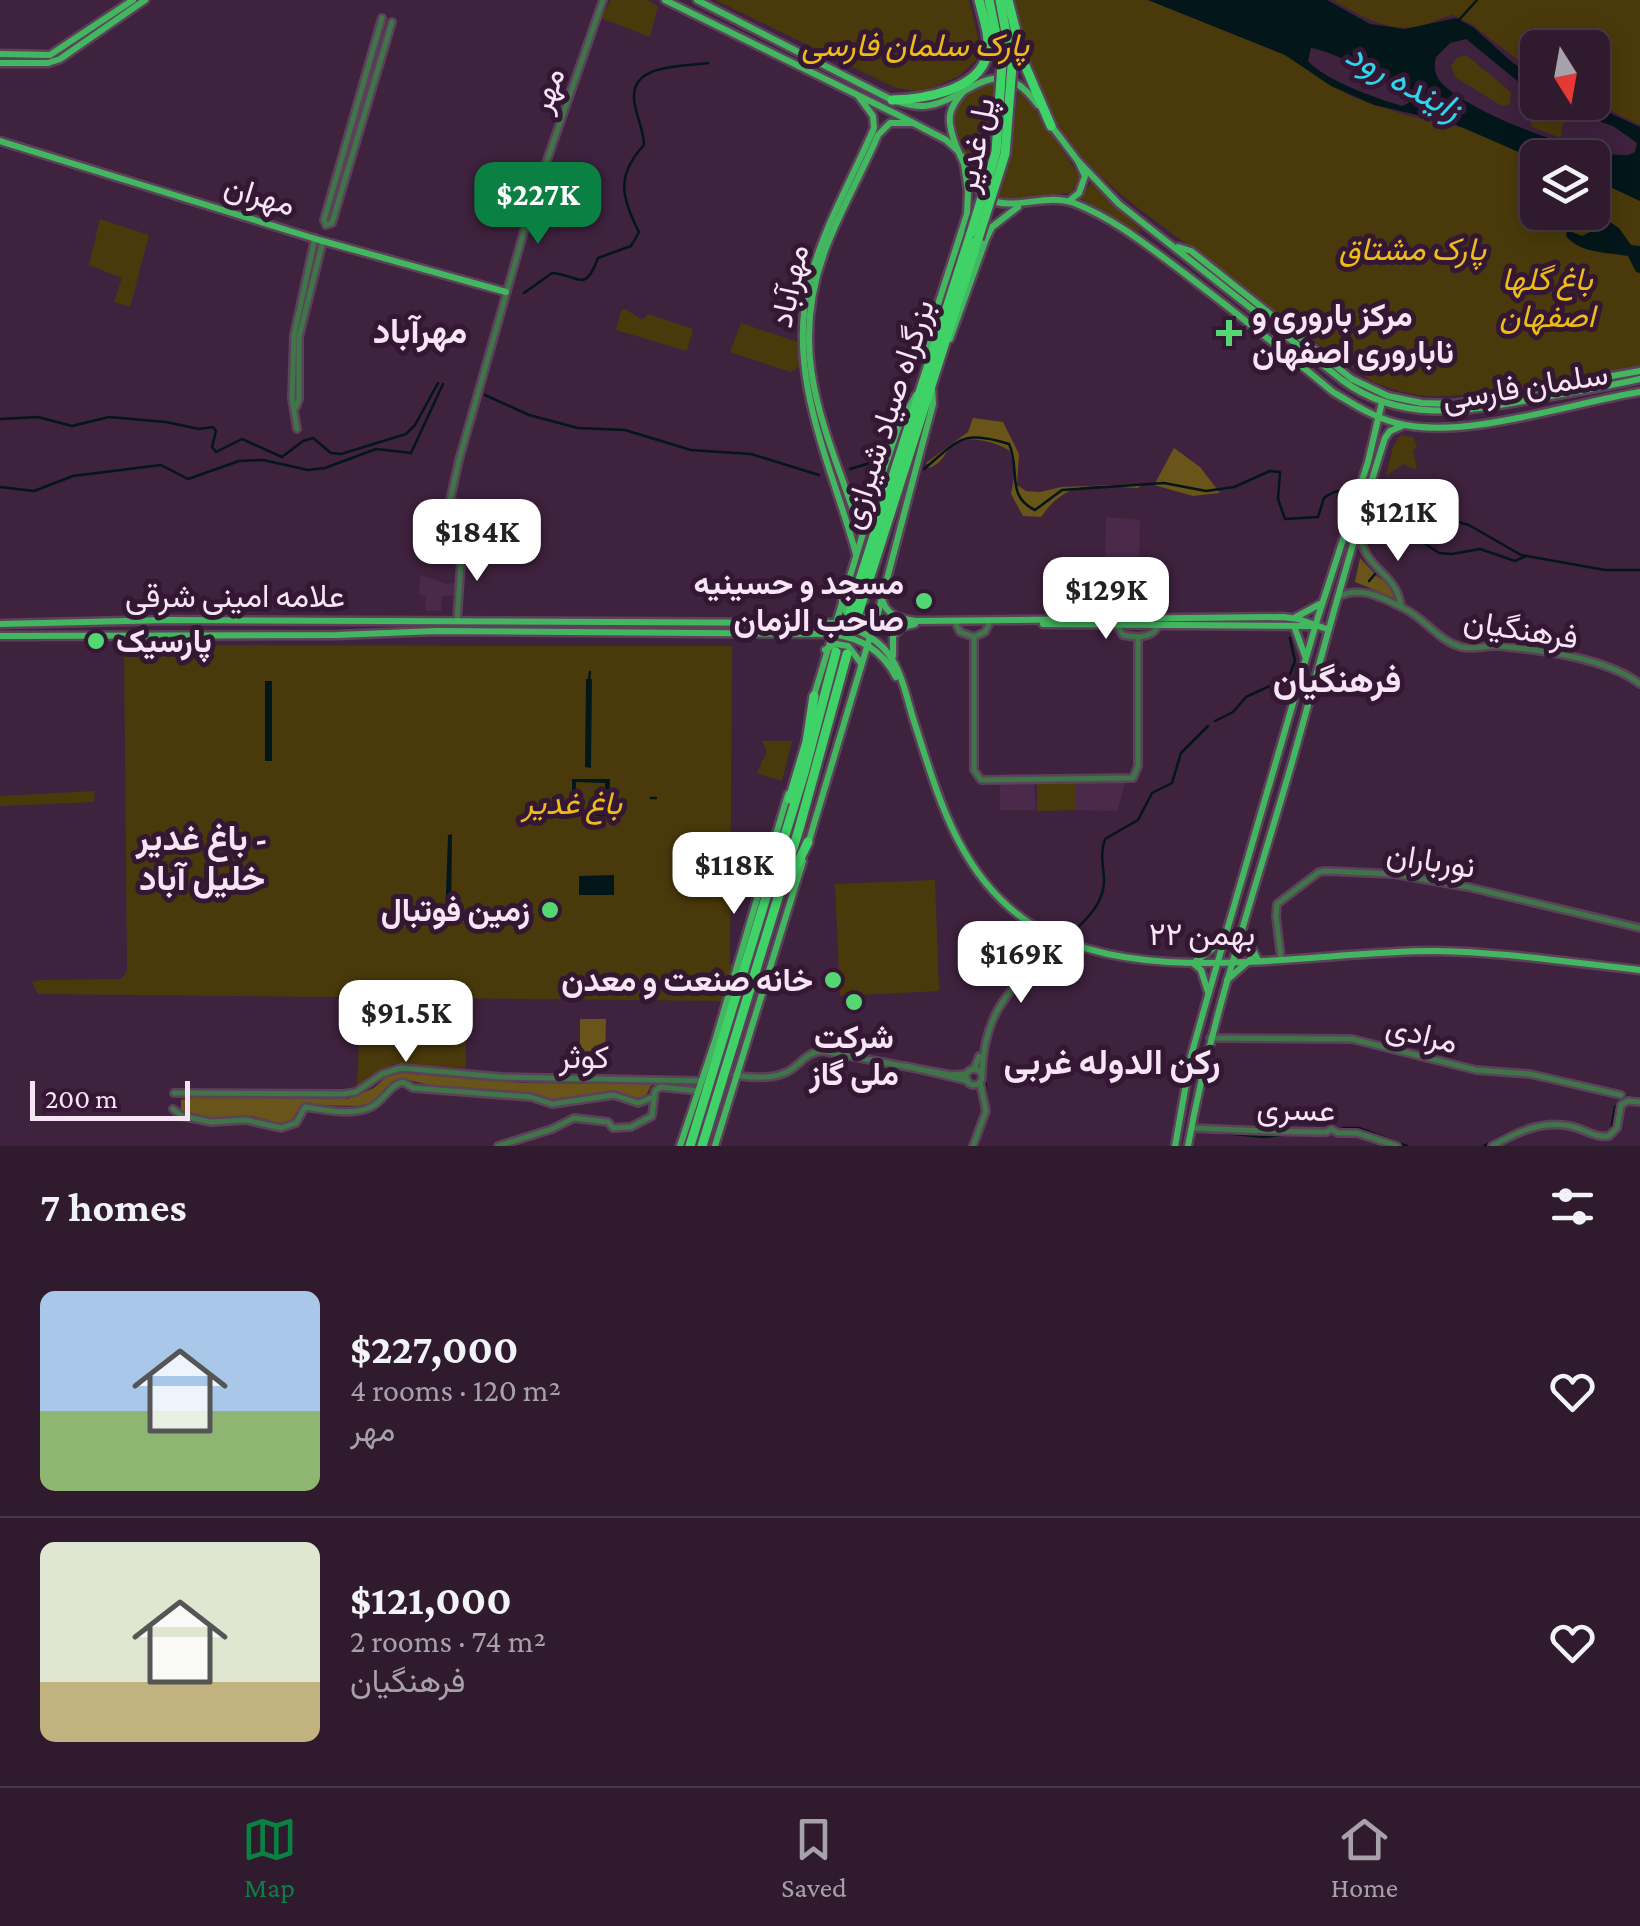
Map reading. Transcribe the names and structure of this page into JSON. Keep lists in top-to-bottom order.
{
  "streets": {
    "highway": ["پل غدیر", "بزرگراه صیاد شیرازی"],
    "main road": [
      "مهران",
      "مهرآباد",
      "سلمان فارسی",
      "علامه امینی شرقی",
      "۲۲ بهمن"
    ],
    "street": [
      "مهر",
      "فرهنگیان",
      "نورباران",
      "مرادی",
      "کوثر",
      "عسری"
    ]
  },
  "crossings": [
    ["مهر", "مهران"],
    ["پل غدیر", "بزرگراه صیاد شیرازی"],
    ["علامه امینی شرقی", "۲۲ بهمن"],
    ["نورباران", "۲۲ بهمن"]
  ],
  "districts": [
    "مهرآباد",
    "فرهنگیان",
    "باغ غدیر - خلیل آباد",
    "رکن الدوله غربی"
  ],
  "water": ["زاینده رود"],
  "parks": [
    "پارک سلمان فارسی",
    "پارک مشتاق",
    "باغ گلها اصفهان",
    "باغ غدیر"
  ],
  "places": {
    "health": ["مرکز باروری و ناباروری اصفهان"],
    "other": [
      "مسجد و حسینیه صاحب الزمان",
      "پارسیک",
      "زمین فوتبال",
      "خانه صنعت و معدن",
      "شرکت ملی گاز"
    ]
  },
  "scale_bar": "200 m",
  "north": "bottom",
  "page": {
    "price": [
      "$227K",
      "$121K",
      "$184K",
      "$129K",
      "$118K",
      "$169K",
      "$91.5K"
    ],
    "scale": "200 m",
    "heading": "7 homes",
    "list": [
      {
        "name": "$227,000",
        "note": "4 rooms · 120 m² · مهر"
      },
      {
        "name": "$121,000",
        "note": "2 rooms · 74 m² · فرهنگیان"
      }
    ],
    "tabs": ["Map", "Saved", "Home"]
  }
}
